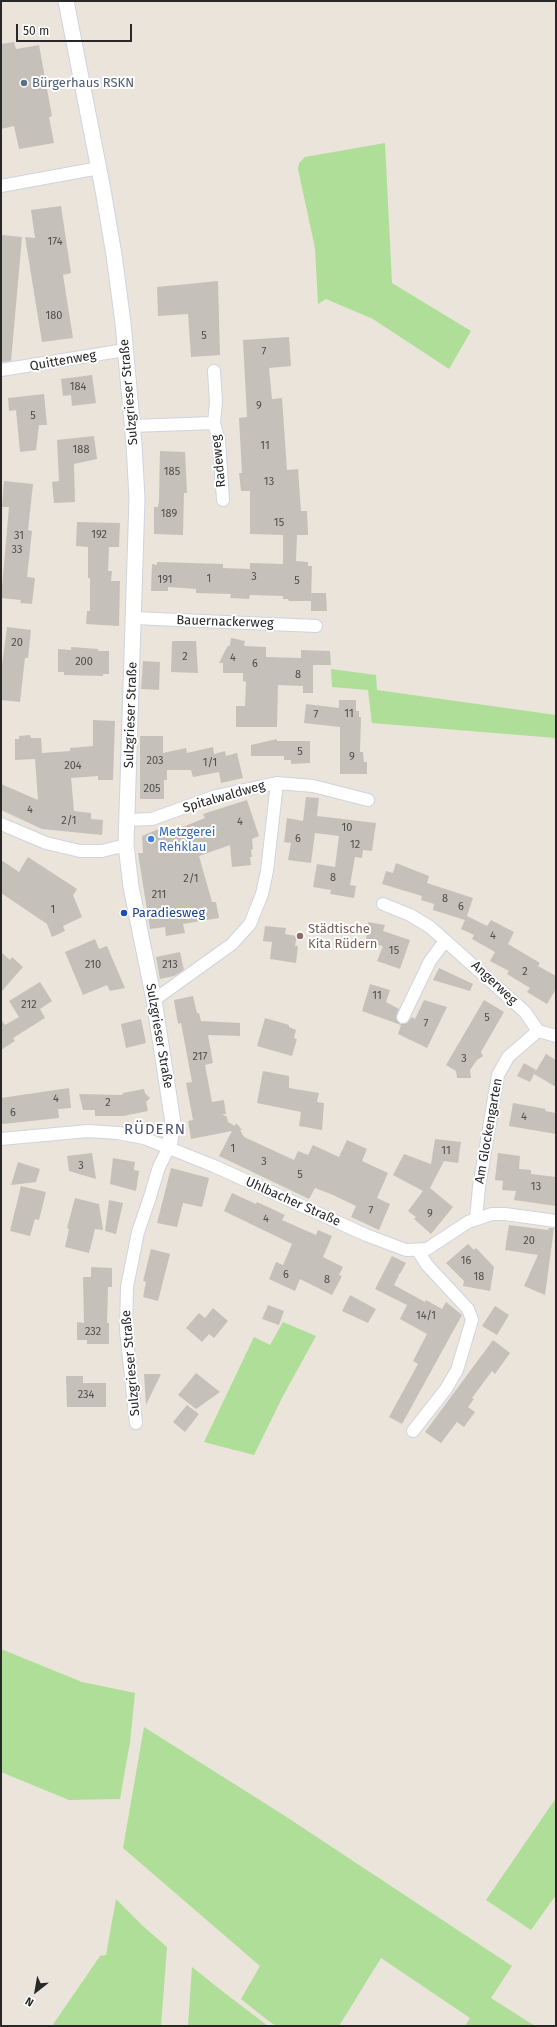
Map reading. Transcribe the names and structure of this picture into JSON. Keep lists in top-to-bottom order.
{
  "streets": {
    "street": [
      "Quittenweg",
      "Sulzgrieser Straße",
      "Radeweg",
      "Bauernackerweg",
      "Spitalwaldweg",
      "Angerweg",
      "Am Glockengarten",
      "Uhlbacher Straße"
    ]
  },
  "crossings": [
    ["Quittenweg", "Sulzgrieser Straße"],
    ["Sulzgrieser Straße", "Radeweg"],
    ["Sulzgrieser Straße", "Bauernackerweg"],
    ["Sulzgrieser Straße", "Spitalwaldweg"],
    ["Sulzgrieser Straße", "Uhlbacher Straße"],
    ["Angerweg", "Am Glockengarten"]
  ],
  "districts": ["RÜDERN"],
  "places": [
    "Bürgerhaus RSKN",
    "Metzgerei Rehklau",
    "Paradiesweg",
    "Städtische Kita Rüdern"
  ],
  "house_numbers": [
    "174",
    "180",
    "5",
    "7",
    "184",
    "9",
    "5",
    "11",
    "188",
    "185",
    "13",
    "189",
    "15",
    "192",
    "31",
    "33",
    "3",
    "1",
    "191",
    "5",
    "20",
    "2",
    "4",
    "200",
    "6",
    "8",
    "11",
    "7",
    "5",
    "9",
    "203",
    "1/1",
    "204",
    "205",
    "4",
    "2/1",
    "4",
    "10",
    "6",
    "12",
    "8",
    "2/1",
    "211",
    "8",
    "6",
    "1",
    "4",
    "15",
    "210",
    "213",
    "2",
    "11",
    "212",
    "5",
    "7",
    "217",
    "3",
    "4",
    "2",
    "6",
    "4",
    "1",
    "11",
    "3",
    "3",
    "5",
    "13",
    "7",
    "9",
    "4",
    "20",
    "16",
    "6",
    "18",
    "8",
    "14/1",
    "232",
    "234"
  ],
  "scale_bar": "50 m",
  "north": "bottom left"
}
